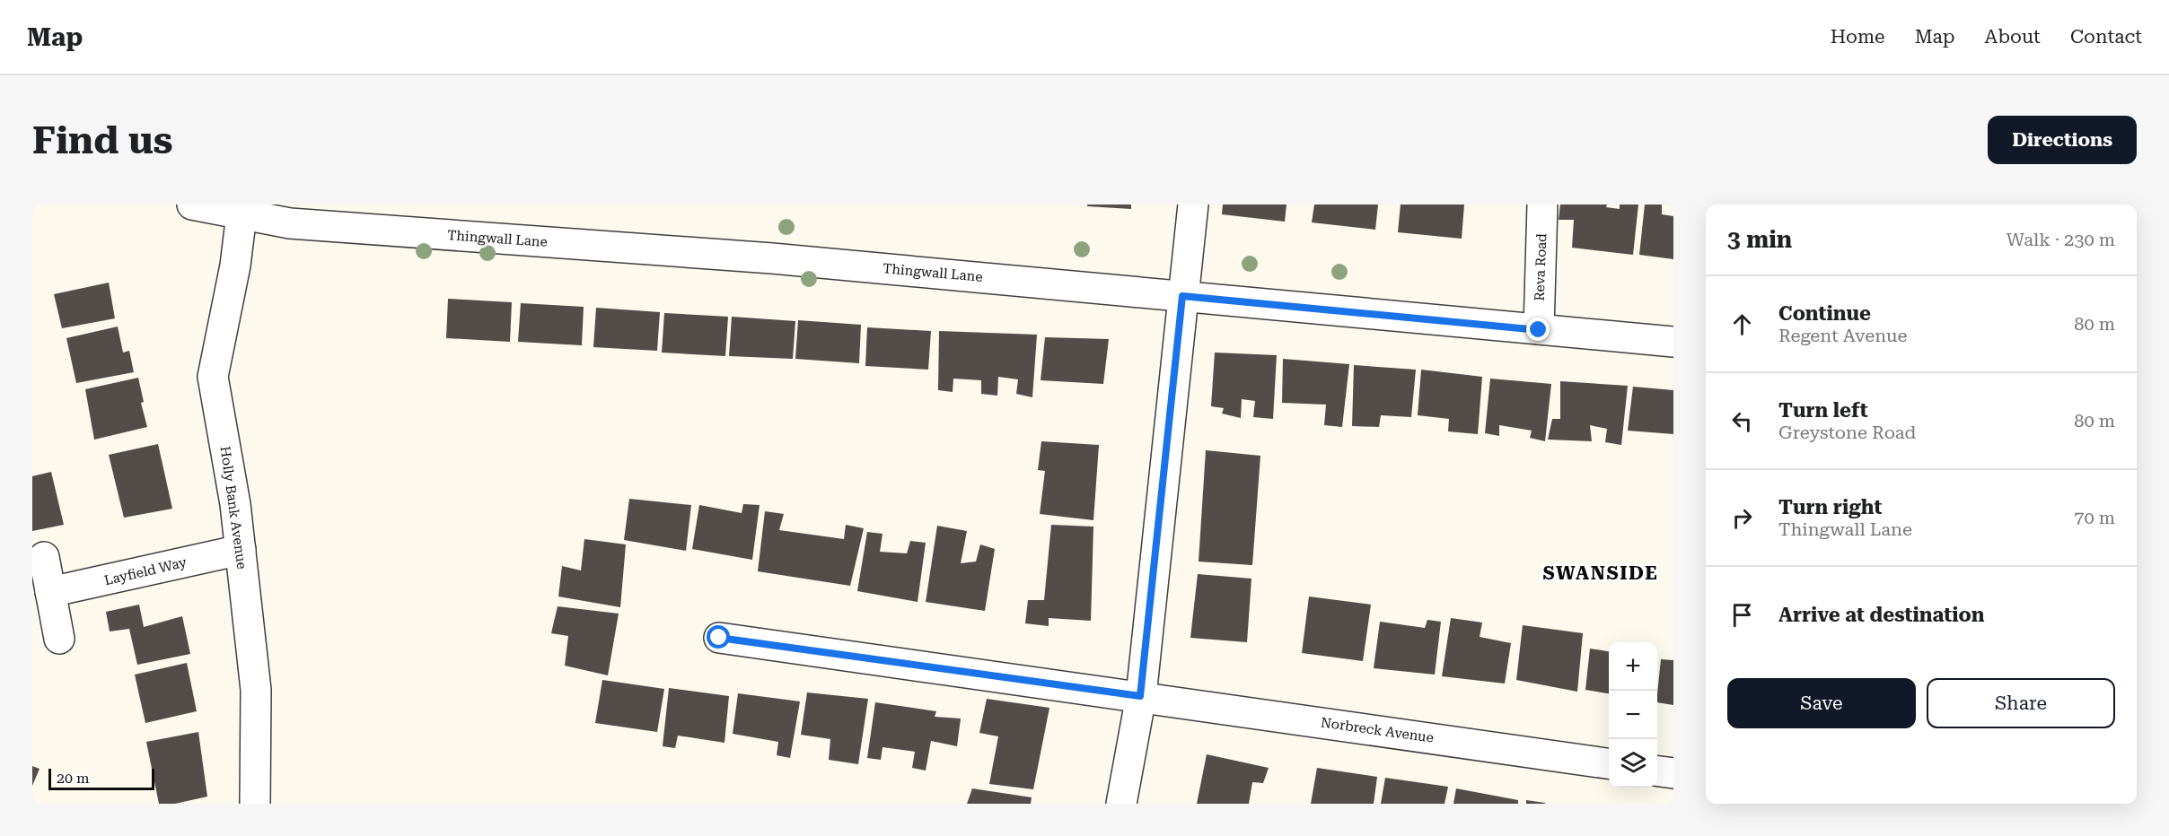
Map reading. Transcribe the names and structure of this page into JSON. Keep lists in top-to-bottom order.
{
  "streets": {
    "street": [
      "Thingwall Lane",
      "Reva Road",
      "Holly Bank Avenue",
      "Layfield Way",
      "Norbreck Avenue"
    ]
  },
  "crossings": [
    ["Thingwall Lane", "Reva Road"],
    ["Thingwall Lane", "Holly Bank Avenue"],
    ["Holly Bank Avenue", "Layfield Way"]
  ],
  "districts": ["SWANSIDE"],
  "scale_bar": "20 m",
  "page": {
    "header": "Map",
    "nav": [
      "Home",
      "Map",
      "About",
      "Contact"
    ],
    "buttons": [
      "Directions",
      ["Save", "Share"]
    ],
    "title": "Find us",
    "heading": ["3 min", "Walk · 230 m"],
    "list": [
      ["Continue", "Regent Avenue", "80 m"],
      ["Turn left", "Greystone Road", "80 m"],
      ["Turn right", "Thingwall Lane", "70 m"],
      "Arrive at destination"
    ],
    "map_buttons": ["+", "−"],
    "scale": "20 m"
  }
}
